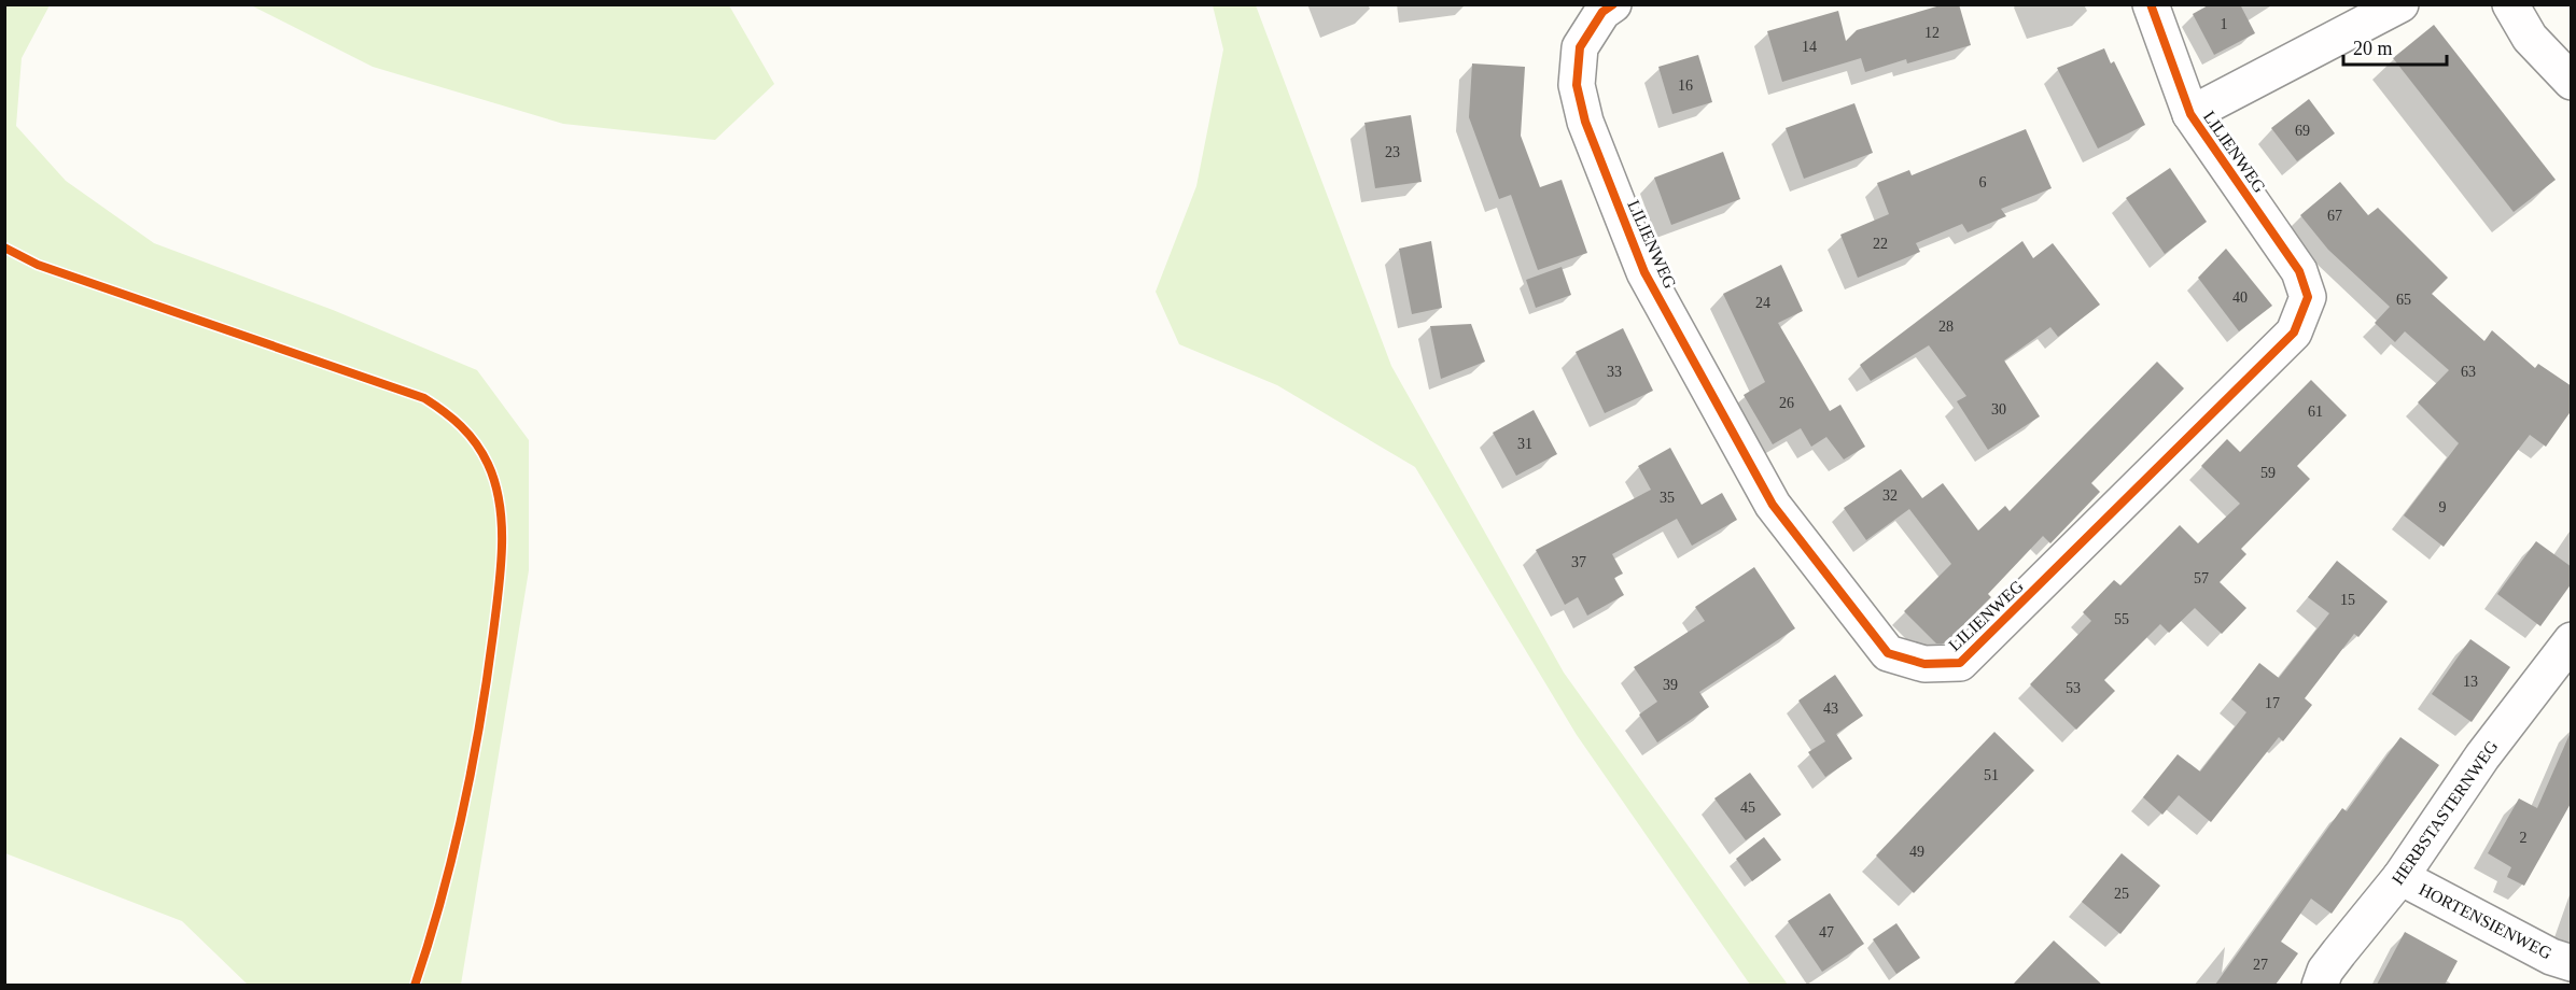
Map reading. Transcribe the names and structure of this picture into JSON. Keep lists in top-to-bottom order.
{
  "streets": {
    "street": ["LILIENWEG", "HERBSTASTERNWEG", "HORTENSIENWEG"]
  },
  "crossings": [
    ["HERBSTASTERNWEG", "HORTENSIENWEG"]
  ],
  "house_numbers": [
    "1",
    "12",
    "14",
    "16",
    "69",
    "23",
    "6",
    "67",
    "22",
    "40",
    "65",
    "24",
    "28",
    "33",
    "63",
    "26",
    "30",
    "61",
    "31",
    "59",
    "32",
    "35",
    "9",
    "37",
    "57",
    "15",
    "55",
    "13",
    "39",
    "53",
    "17",
    "43",
    "51",
    "45",
    "2",
    "49",
    "25",
    "47",
    "27"
  ],
  "scale_bar": "20 m"
}
